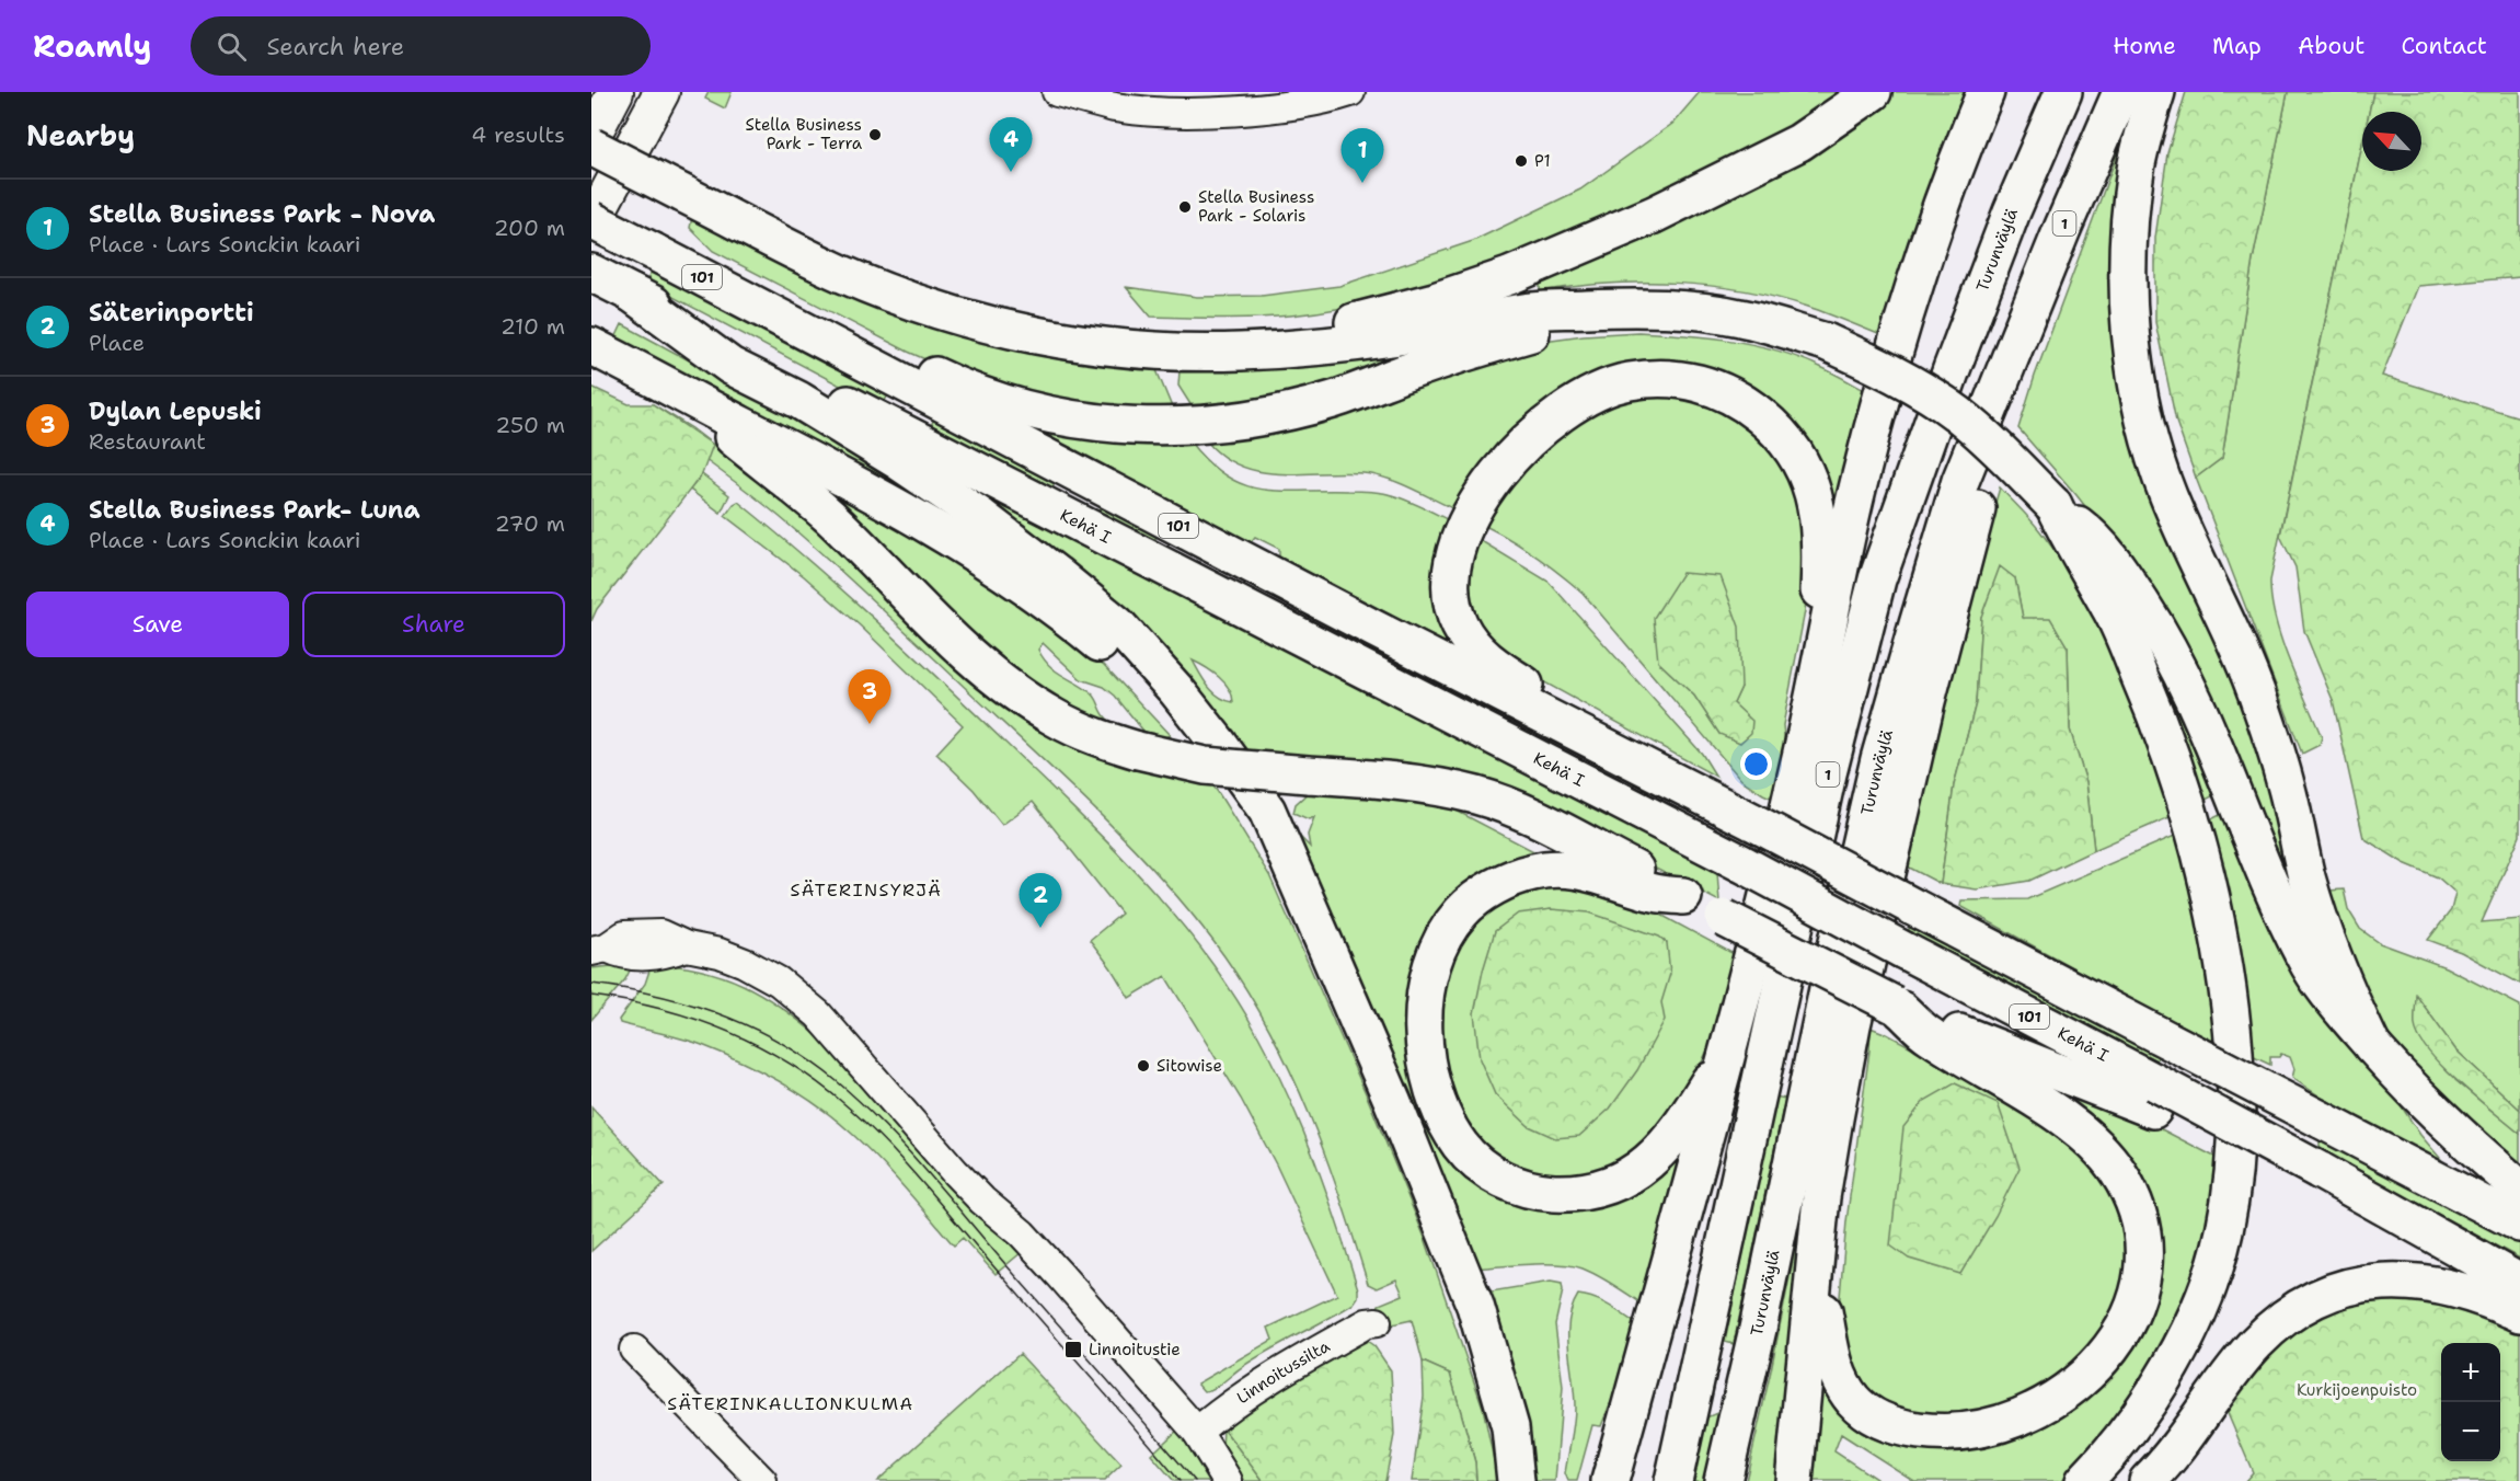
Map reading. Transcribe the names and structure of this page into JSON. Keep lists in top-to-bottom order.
{
  "streets": {
    "highway": [
      "1",
      "Turunväylä",
      "101",
      "Kehä I"
    ],
    "street": ["Linnoitussilta"]
  },
  "districts": ["SÄTERINSYRJÄ", "SÄTERINKALLIONKULMA"],
  "parks": ["Kurkijoenpuisto"],
  "places": {
    "other": [
      "Stella Business Park - Terra",
      "P1",
      "Stella Business Park - Solaris",
      "Sitowise"
    ],
    "transit": ["Linnoitustie"]
  },
  "north": "top left",
  "page": {
    "header": "Roamly",
    "search": "Search here",
    "nav": [
      "Home",
      "Map",
      "About",
      "Contact"
    ],
    "heading": ["Nearby", "4 results"],
    "pins": [
      "4",
      "1",
      "3",
      "2"
    ],
    "list": [
      {
        "mark": "1",
        "name": "Stella Business Park - Nova",
        "note": "Place · Lars Sonckin kaari",
        "value": "200 m"
      },
      {
        "mark": "2",
        "name": "Säterinportti",
        "note": "Place",
        "value": "210 m"
      },
      {
        "mark": "3",
        "name": "Dylan Lepuski",
        "note": "Restaurant",
        "value": "250 m"
      },
      {
        "mark": "4",
        "name": "Stella Business Park- Luna",
        "note": "Place · Lars Sonckin kaari",
        "value": "270 m"
      }
    ],
    "buttons": ["Save", "Share"],
    "map_buttons": ["+", "−"]
  }
}
